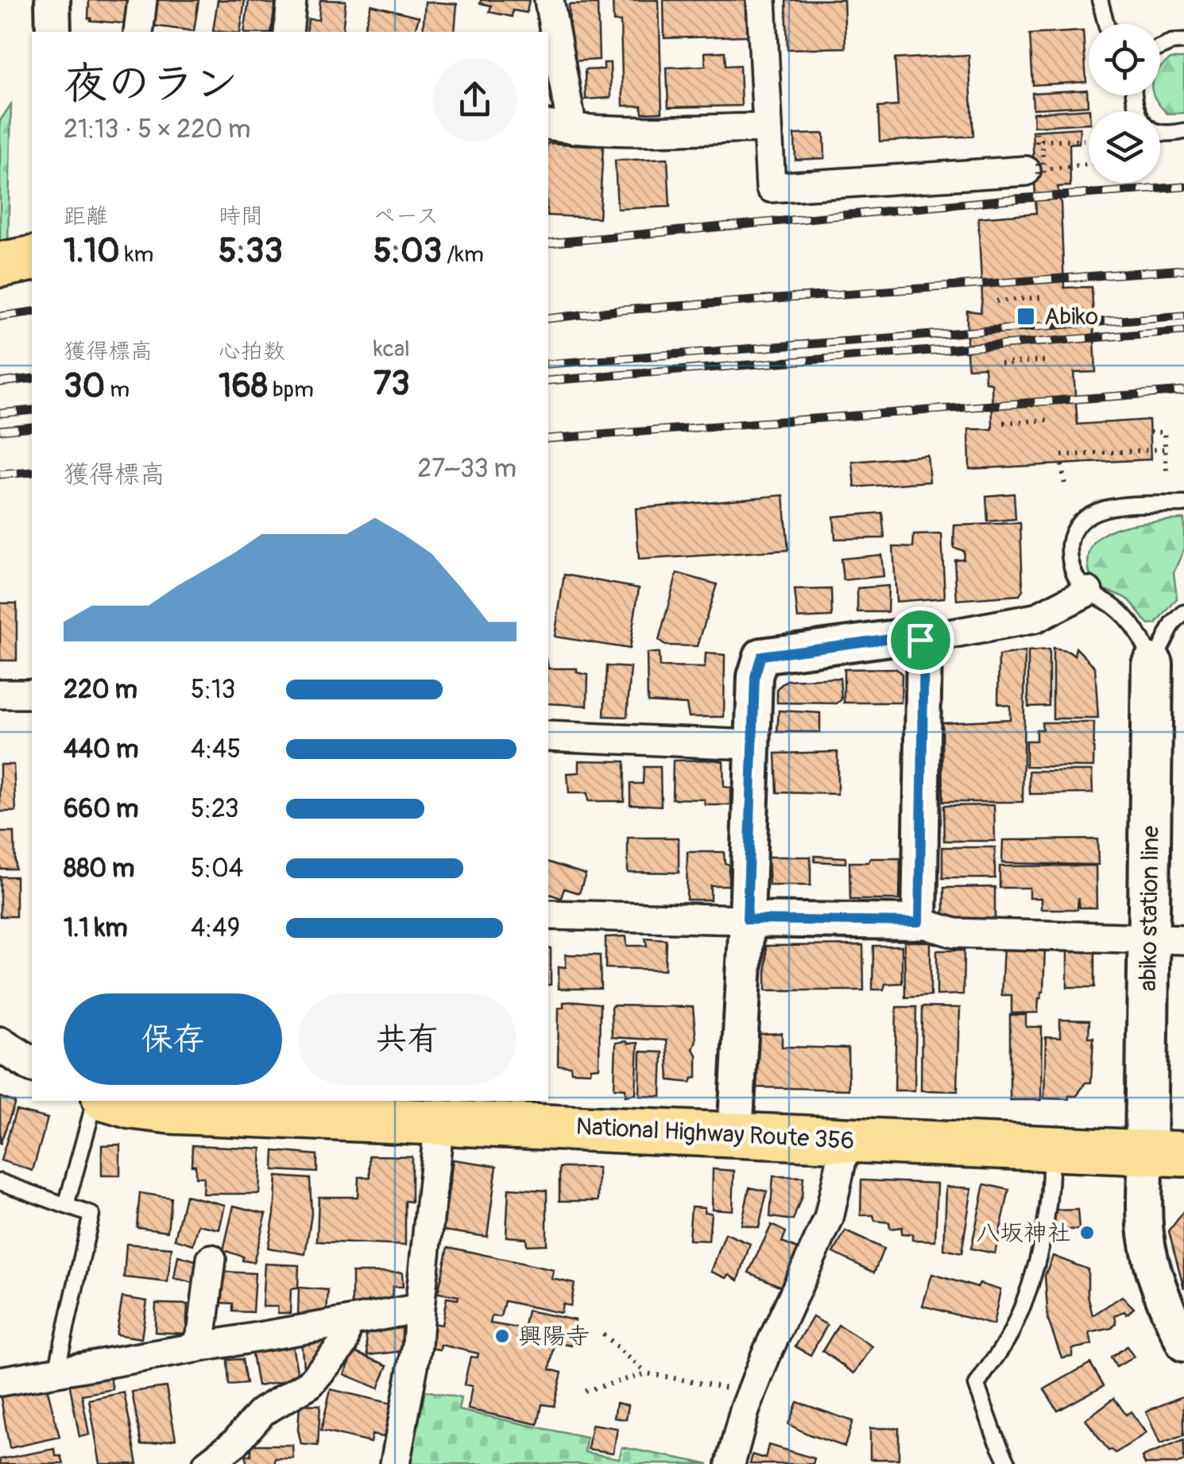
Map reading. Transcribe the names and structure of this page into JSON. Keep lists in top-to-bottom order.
{
  "streets": {
    "highway": ["National Highway Route 356"],
    "main road": ["abiko station line"]
  },
  "crossings": [
    ["abiko station line", "National Highway Route 356"]
  ],
  "places": {
    "transit": ["Abiko"],
    "other": ["八坂神社", "興陽寺"]
  },
  "page": {
    "heading": ["夜のラン", "21:13 · 5 × 220 m"],
    "stats": [
      ["距離", "1.10 km"],
      ["時間", "5:33"],
      ["ペース", "5:03 /km"],
      ["獲得標高", "30 m"],
      ["心拍数", "168 bpm"],
      ["kcal", "73"]
    ],
    "chart": ["獲得標高", "27–33 m"],
    "list": [
      {
        "name": "220 m",
        "note": "5:13"
      },
      {
        "name": "440 m",
        "note": "4:45"
      },
      {
        "name": "660 m",
        "note": "5:23"
      },
      {
        "name": "880 m",
        "note": "5:04"
      },
      {
        "name": "1.1 km",
        "note": "4:49"
      }
    ],
    "buttons": ["保存", "共有"]
  }
}
